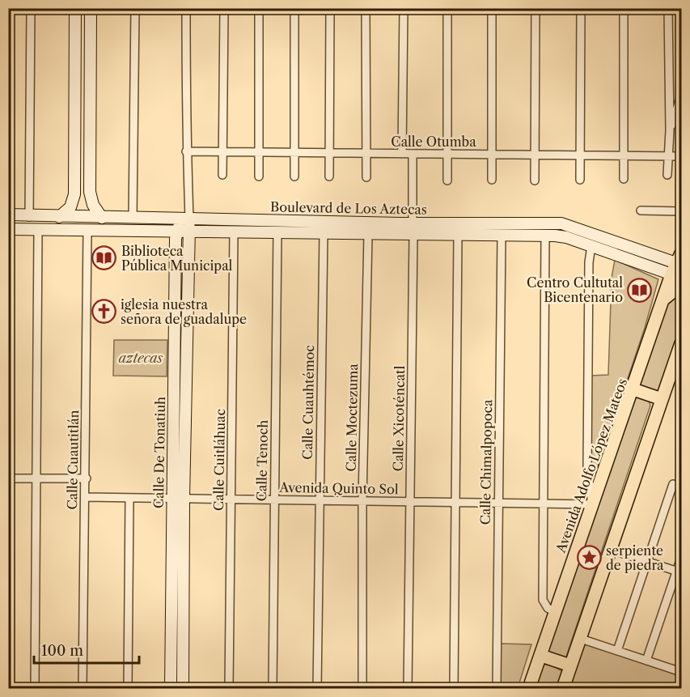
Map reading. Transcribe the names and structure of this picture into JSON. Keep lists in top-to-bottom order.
{
  "streets": {
    "main road": ["Boulevard de Los Aztecas", "Calle De Tonatiuh", "Avenida Adolfo López Mateos"],
    "street": [
      "Calle Otumba",
      "Calle Cuauhtémoc",
      "Calle Moctezuma",
      "Calle Xicoténcatl",
      "Calle Cuautitlán",
      "Calle Cuitláhuac",
      "Calle Tenoch",
      "Calle Chimalpopoca",
      "Avenida Quinto Sol"
    ]
  },
  "crossings": [
    ["Boulevard de Los Aztecas", "Calle Cuauhtémoc"],
    ["Boulevard de Los Aztecas", "Calle Moctezuma"],
    ["Boulevard de Los Aztecas", "Calle Xicoténcatl"],
    ["Boulevard de Los Aztecas", "Calle De Tonatiuh"],
    ["Boulevard de Los Aztecas", "Calle Cuautitlán"],
    ["Boulevard de Los Aztecas", "Calle Cuitláhuac"],
    ["Boulevard de Los Aztecas", "Calle Tenoch"],
    ["Boulevard de Los Aztecas", "Calle Chimalpopoca"],
    ["Boulevard de Los Aztecas", "Avenida Adolfo López Mateos"],
    ["Calle Cuauhtémoc", "Avenida Quinto Sol"],
    ["Calle Moctezuma", "Avenida Quinto Sol"],
    ["Calle Xicoténcatl", "Avenida Quinto Sol"],
    ["Calle De Tonatiuh", "Avenida Quinto Sol"],
    ["Calle Cuautitlán", "Avenida Quinto Sol"],
    ["Calle Cuitláhuac", "Avenida Quinto Sol"],
    ["Calle Tenoch", "Avenida Quinto Sol"],
    ["Calle Chimalpopoca", "Avenida Quinto Sol"],
    ["Avenida Adolfo López Mateos", "Avenida Quinto Sol"]
  ],
  "parks": ["aztecas"],
  "places": {
    "library": ["Biblioteca Pública Municipal", "Centro Cultutal Bicentenario"],
    "church": ["iglesia nuestra señora de guadalupe"],
    "place": ["serpiente de piedra"]
  },
  "scale_bar": "100 m"
}
